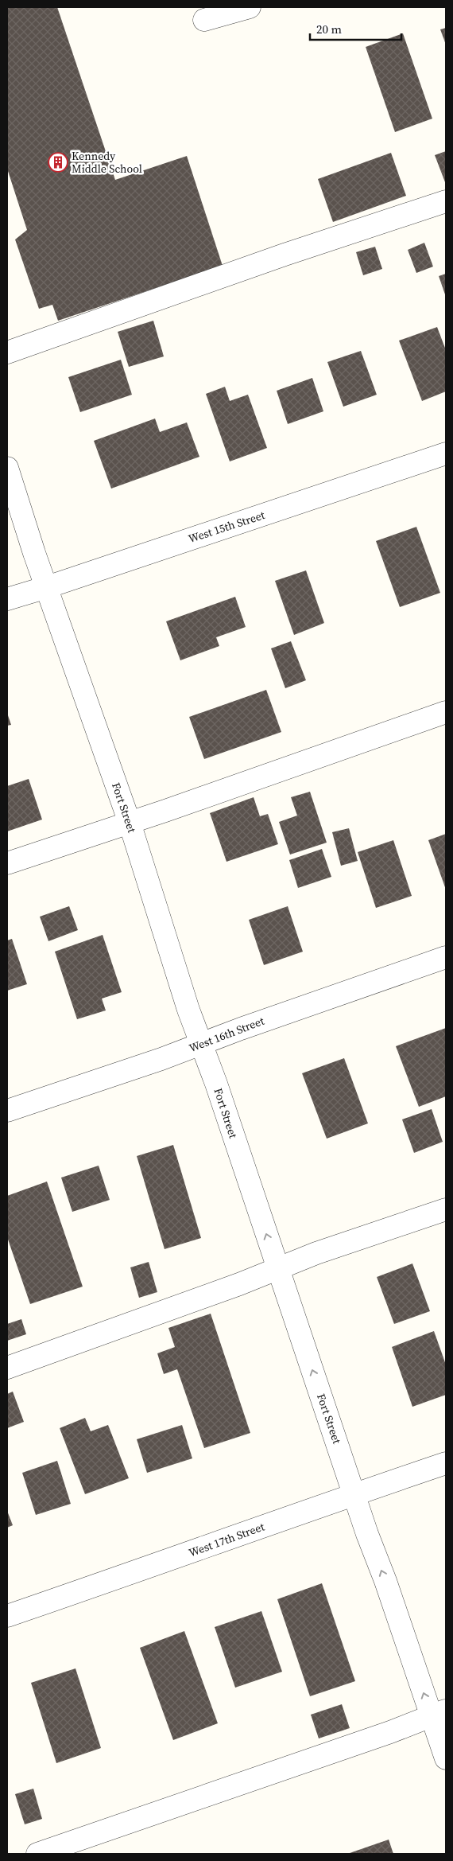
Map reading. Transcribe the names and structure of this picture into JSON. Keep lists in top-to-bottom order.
{
  "streets": {
    "street": [
      "West 15th Street",
      "Fort Street",
      "West 16th Street",
      "West 17th Street"
    ]
  },
  "crossings": [
    ["West 15th Street", "Fort Street"],
    ["Fort Street", "West 16th Street"],
    ["Fort Street", "West 17th Street"]
  ],
  "one_way": ["Fort Street"],
  "places": {
    "building": ["Kennedy Middle School"]
  },
  "scale_bar": "20 m"
}
